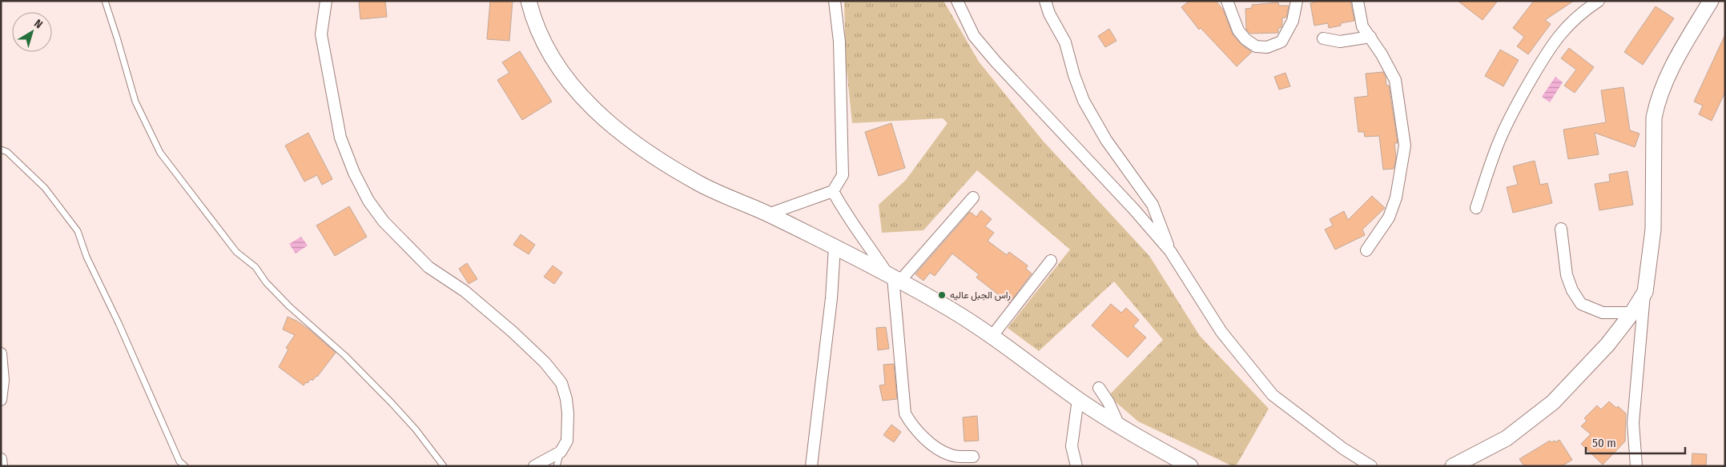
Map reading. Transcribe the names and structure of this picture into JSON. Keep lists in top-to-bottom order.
{
  "places": ["راس الجبل عاليه"],
  "scale_bar": "50 m",
  "north": "top right"
}
